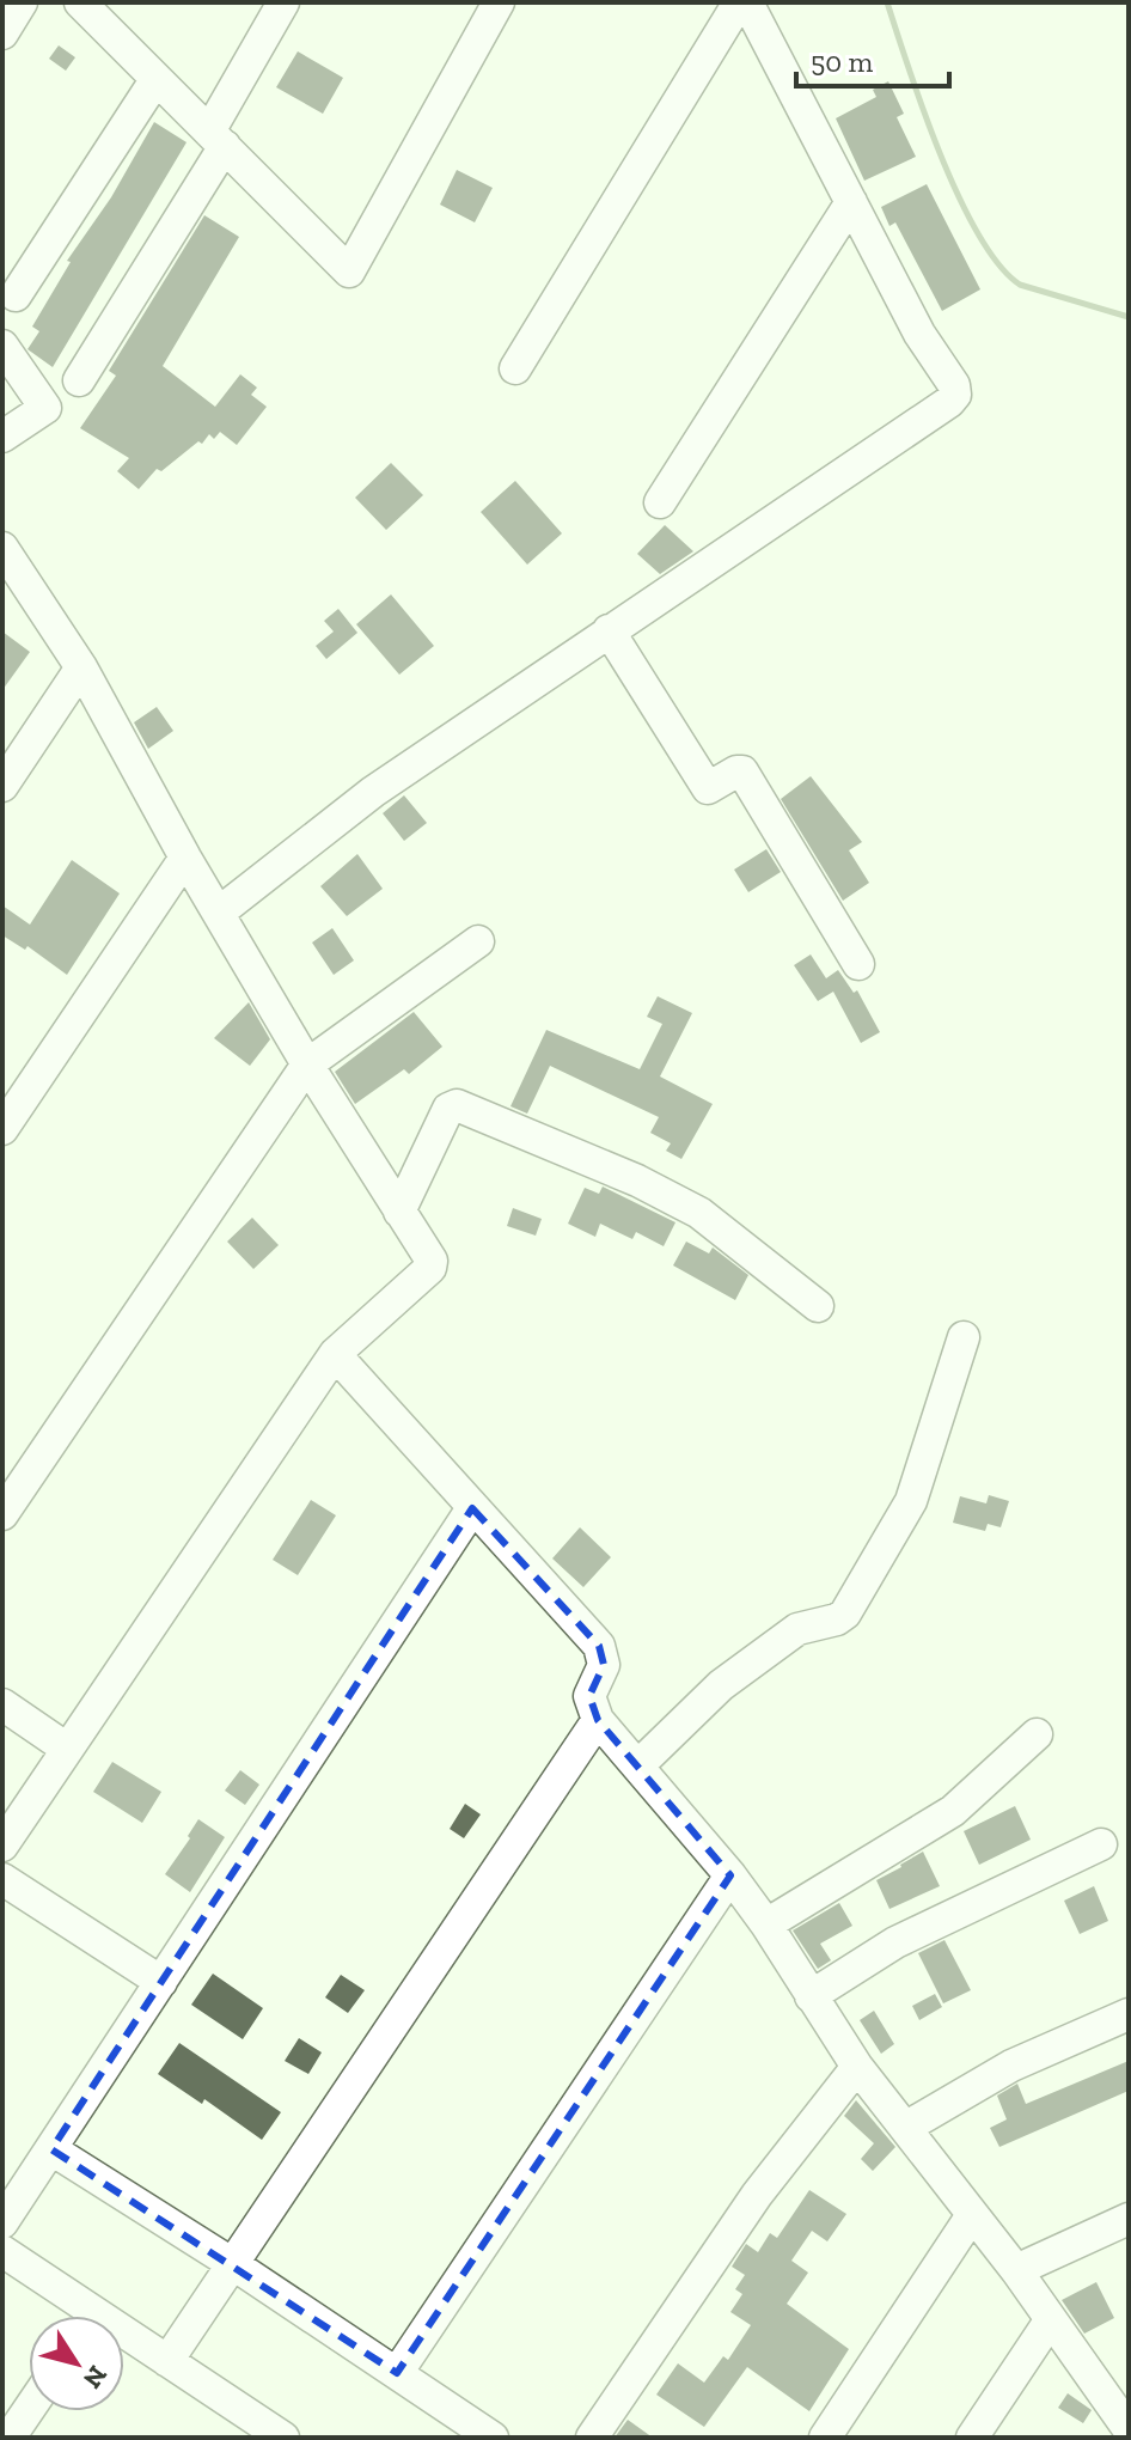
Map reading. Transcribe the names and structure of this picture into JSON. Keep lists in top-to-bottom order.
{
  "scale_bar": "50 m",
  "north": "bottom right"
}
